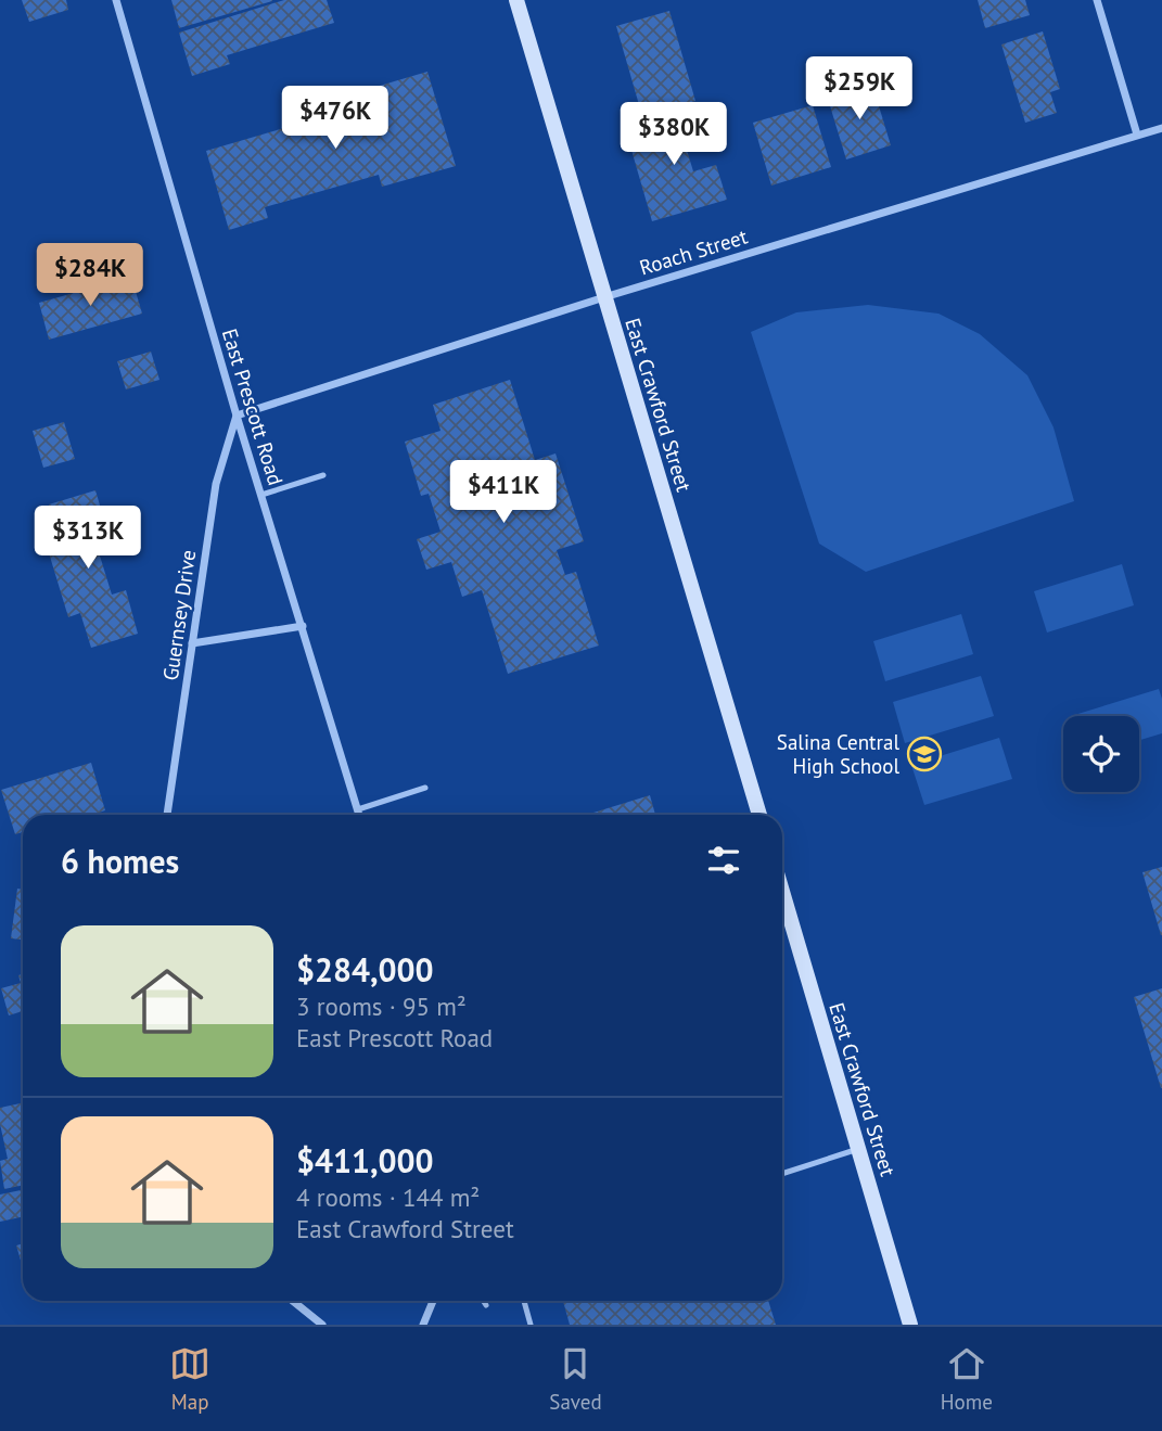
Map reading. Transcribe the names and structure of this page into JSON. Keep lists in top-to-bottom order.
{
  "streets": {
    "main road": ["East Crawford Street"],
    "street": ["Roach Street", "East Prescott Road", "Guernsey Drive"]
  },
  "crossings": [
    ["Roach Street", "East Crawford Street"],
    ["Roach Street", "East Prescott Road"],
    ["Roach Street", "Guernsey Drive"],
    ["East Prescott Road", "Guernsey Drive"]
  ],
  "places": {
    "school or university": ["Salina Central High School"]
  },
  "page": {
    "price": [
      "$259K",
      "$476K",
      "$380K",
      "$284K",
      "$411K",
      "$313K"
    ],
    "heading": "6 homes",
    "list": [
      {
        "name": "$284,000",
        "note": "3 rooms · 95 m² · East Prescott Road"
      },
      {
        "name": "$411,000",
        "note": "4 rooms · 144 m² · East Crawford Street"
      }
    ],
    "tabs": ["Map", "Saved", "Home"]
  }
}
